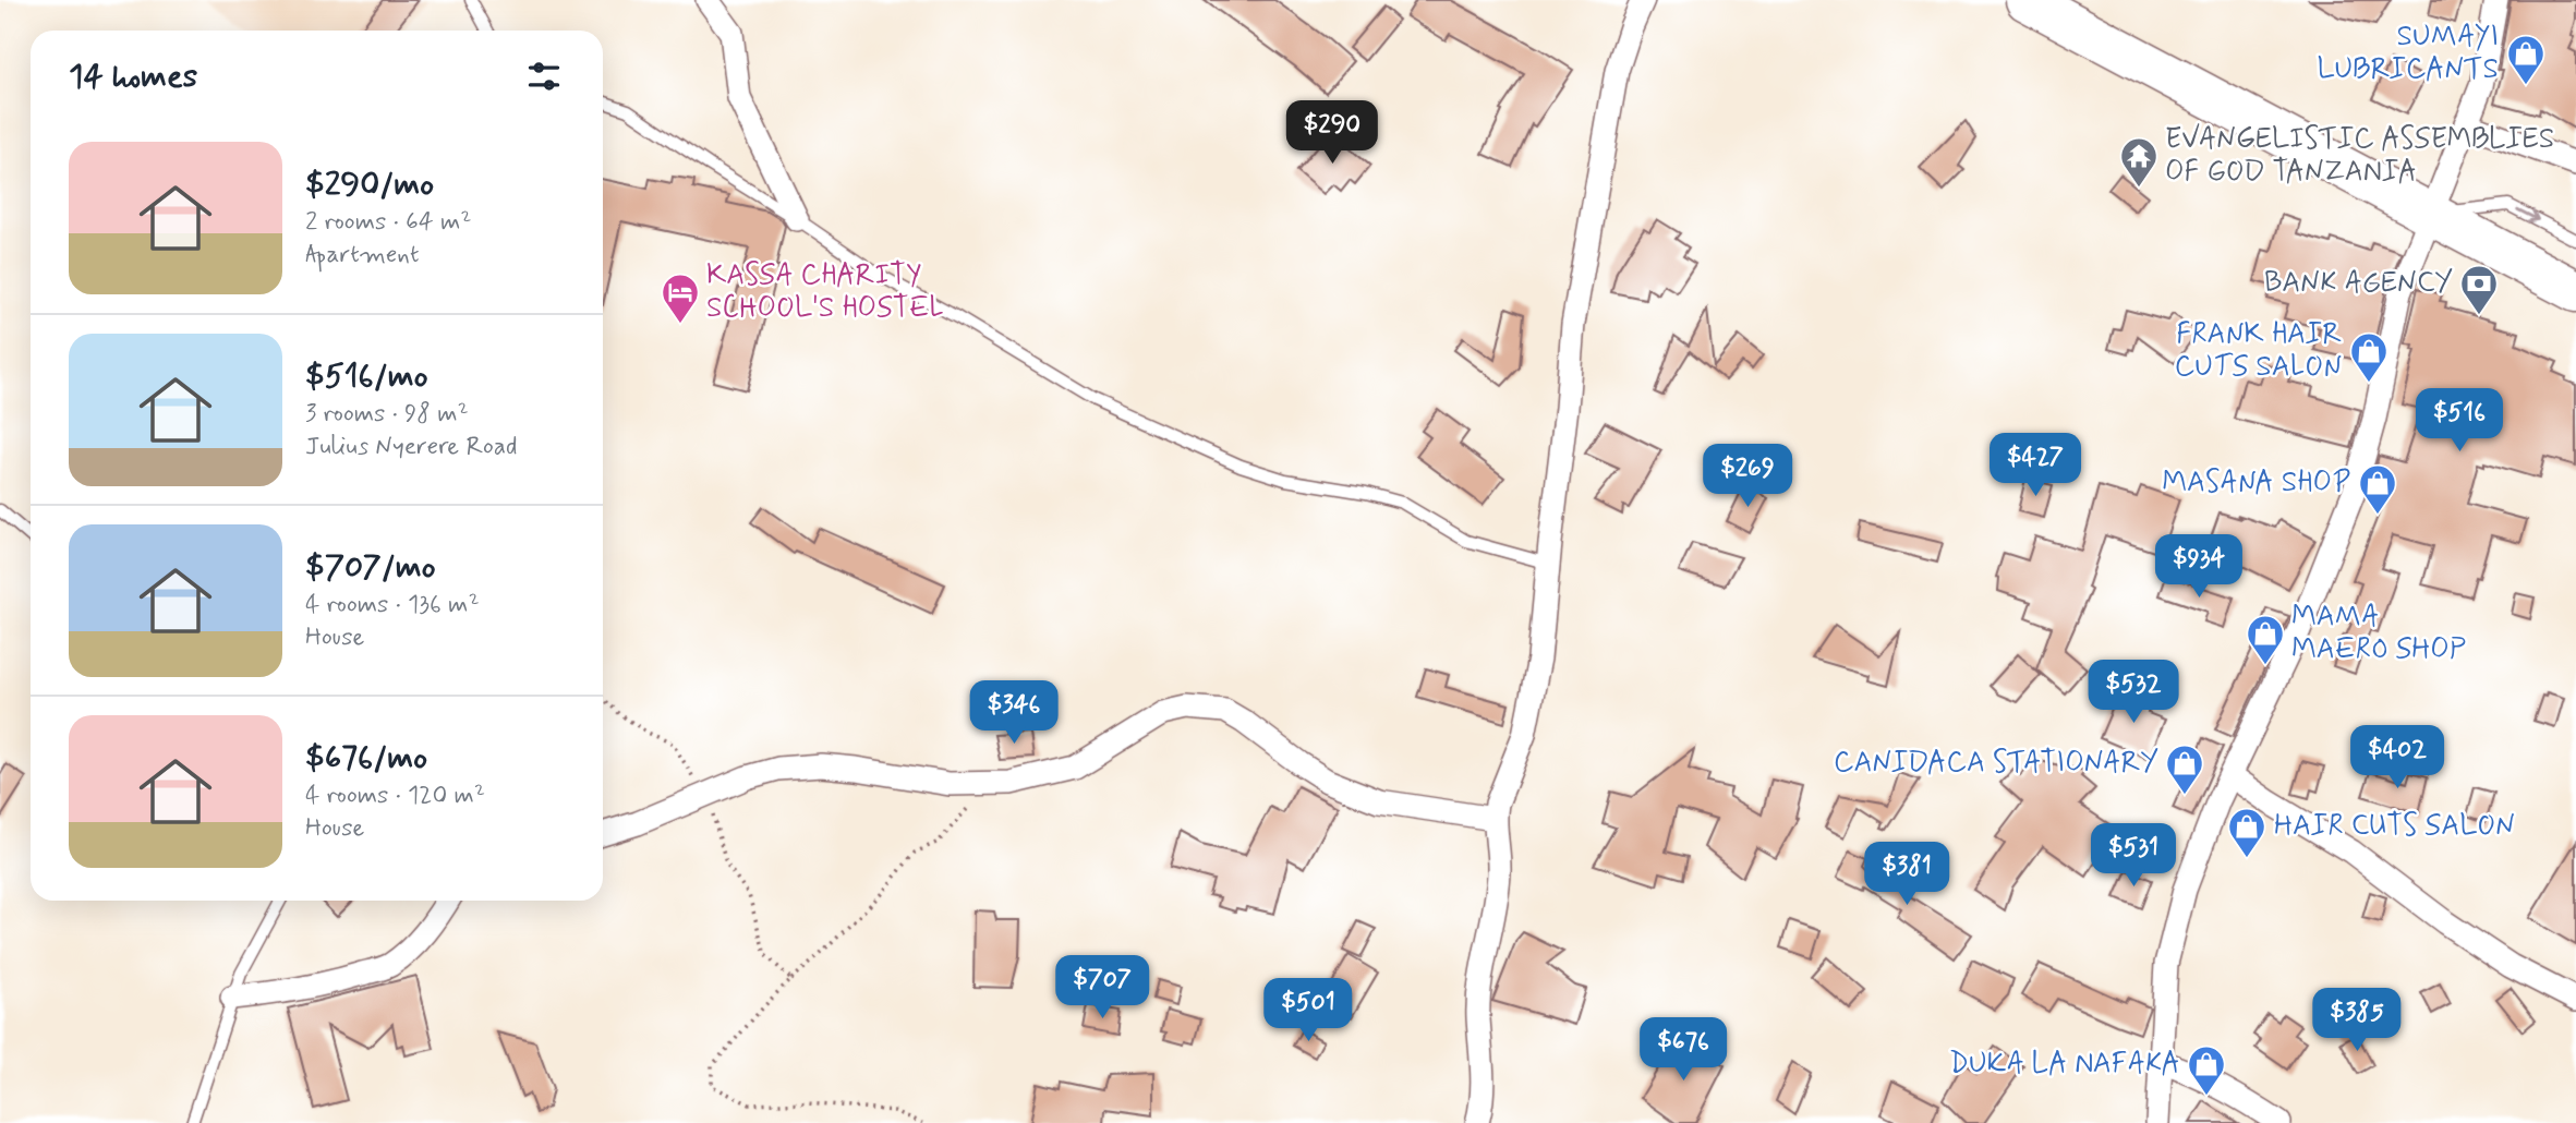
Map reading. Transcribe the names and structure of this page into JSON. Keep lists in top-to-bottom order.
{
  "places": {
    "shop": [
      "SUMAYI LUBRICANTS",
      "FRANK HAIR CUTS SALON",
      "MASANA SHOP",
      "MAMA MAERO SHOP",
      "CANIDACA STATIONARY",
      "HAIR CUTS SALON",
      "DUKA LA NAFAKA"
    ],
    "temple": ["EVANGELISTIC ASSEMBLIES OF GOD TANZANIA"],
    "bank": ["BANK AGENCY"],
    "hotel": ["KASSA CHARITY SCHOOL'S HOSTEL"]
  },
  "page": {
    "heading": "14 homes",
    "price": [
      "$290",
      "$516",
      "$427",
      "$269",
      "$934",
      "$532",
      "$346",
      "$402",
      "$531",
      "$381",
      "$707",
      "$501",
      "$385",
      "$676"
    ],
    "list": [
      {
        "name": "$290/mo",
        "note": "2 rooms · 64 m² · Apartment"
      },
      {
        "name": "$516/mo",
        "note": "3 rooms · 98 m² · Julius Nyerere Road"
      },
      {
        "name": "$707/mo",
        "note": "4 rooms · 136 m² · House"
      },
      {
        "name": "$676/mo",
        "note": "4 rooms · 120 m² · House"
      }
    ]
  }
}
